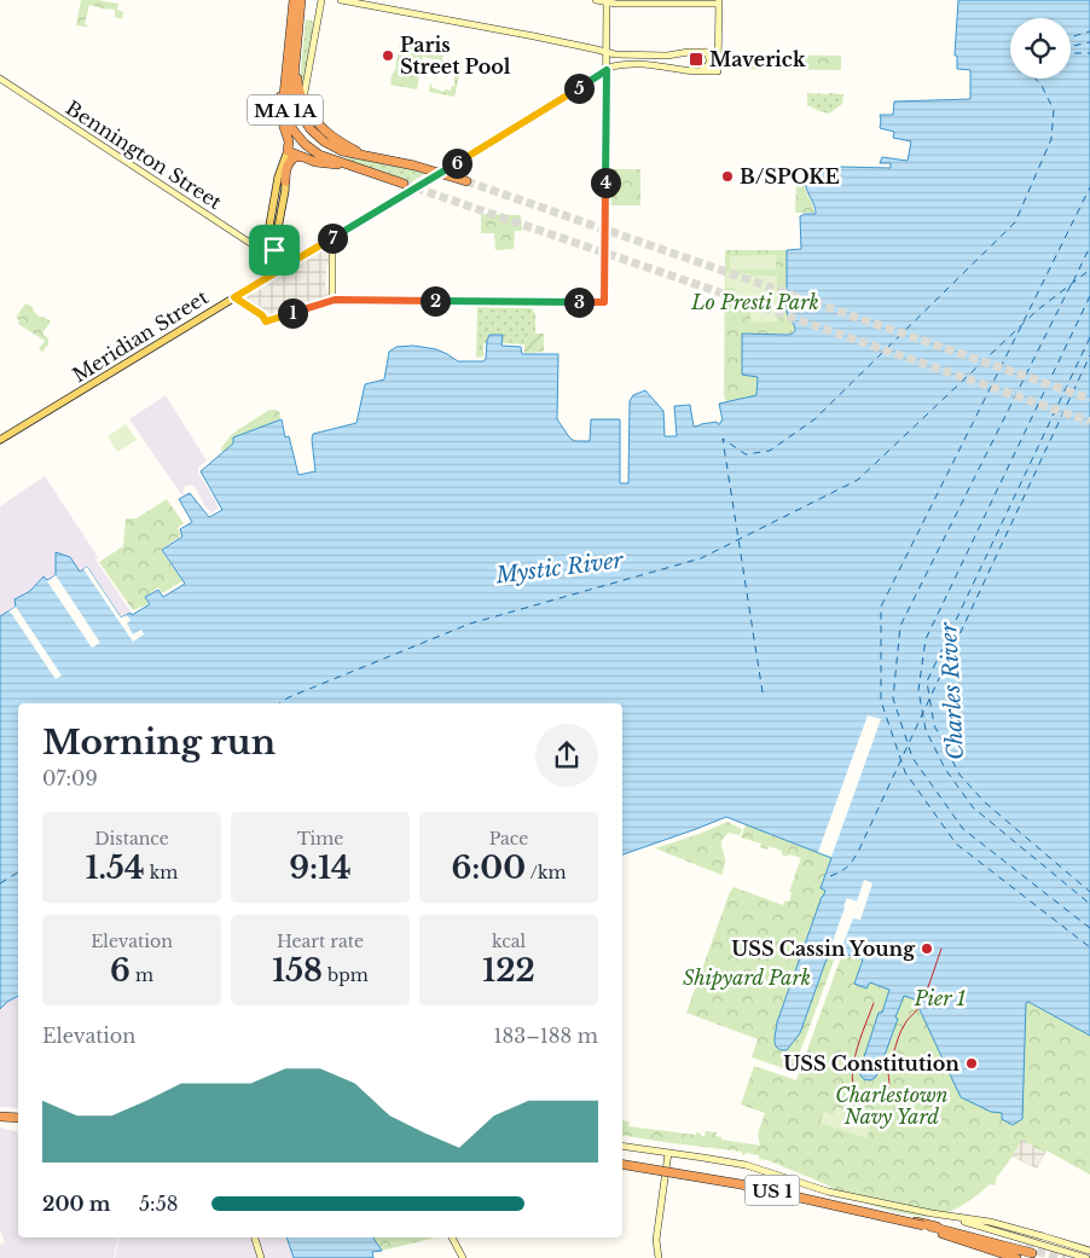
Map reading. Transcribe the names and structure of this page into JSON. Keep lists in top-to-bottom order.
{
  "streets": {
    "highway": ["MA 1A", "US 1"],
    "main road": ["Bennington Street", "Meridian Street"]
  },
  "water": ["Mystic River", "Charles River"],
  "parks": [
    "Lo Presti Park",
    "Shipyard Park",
    "Pier 1",
    "Charlestown Navy Yard"
  ],
  "places": {
    "other": [
      "Paris Street Pool",
      "B/SPOKE",
      "USS Cassin Young",
      "USS Constitution"
    ],
    "transit": ["Maverick"]
  },
  "page": {
    "pins": [
      "5",
      "6",
      "4",
      "7",
      "2",
      "3",
      "1"
    ],
    "heading": ["Morning run", "07:09"],
    "stats": [
      ["Distance", "1.54 km"],
      ["Time", "9:14"],
      ["Pace", "6:00 /km"],
      ["Elevation", "6 m"],
      ["Heart rate", "158 bpm"],
      ["kcal", "122"]
    ],
    "chart": ["Elevation", "183–188 m"],
    "list": [
      {
        "name": "200 m",
        "note": "5:58"
      }
    ]
  }
}
